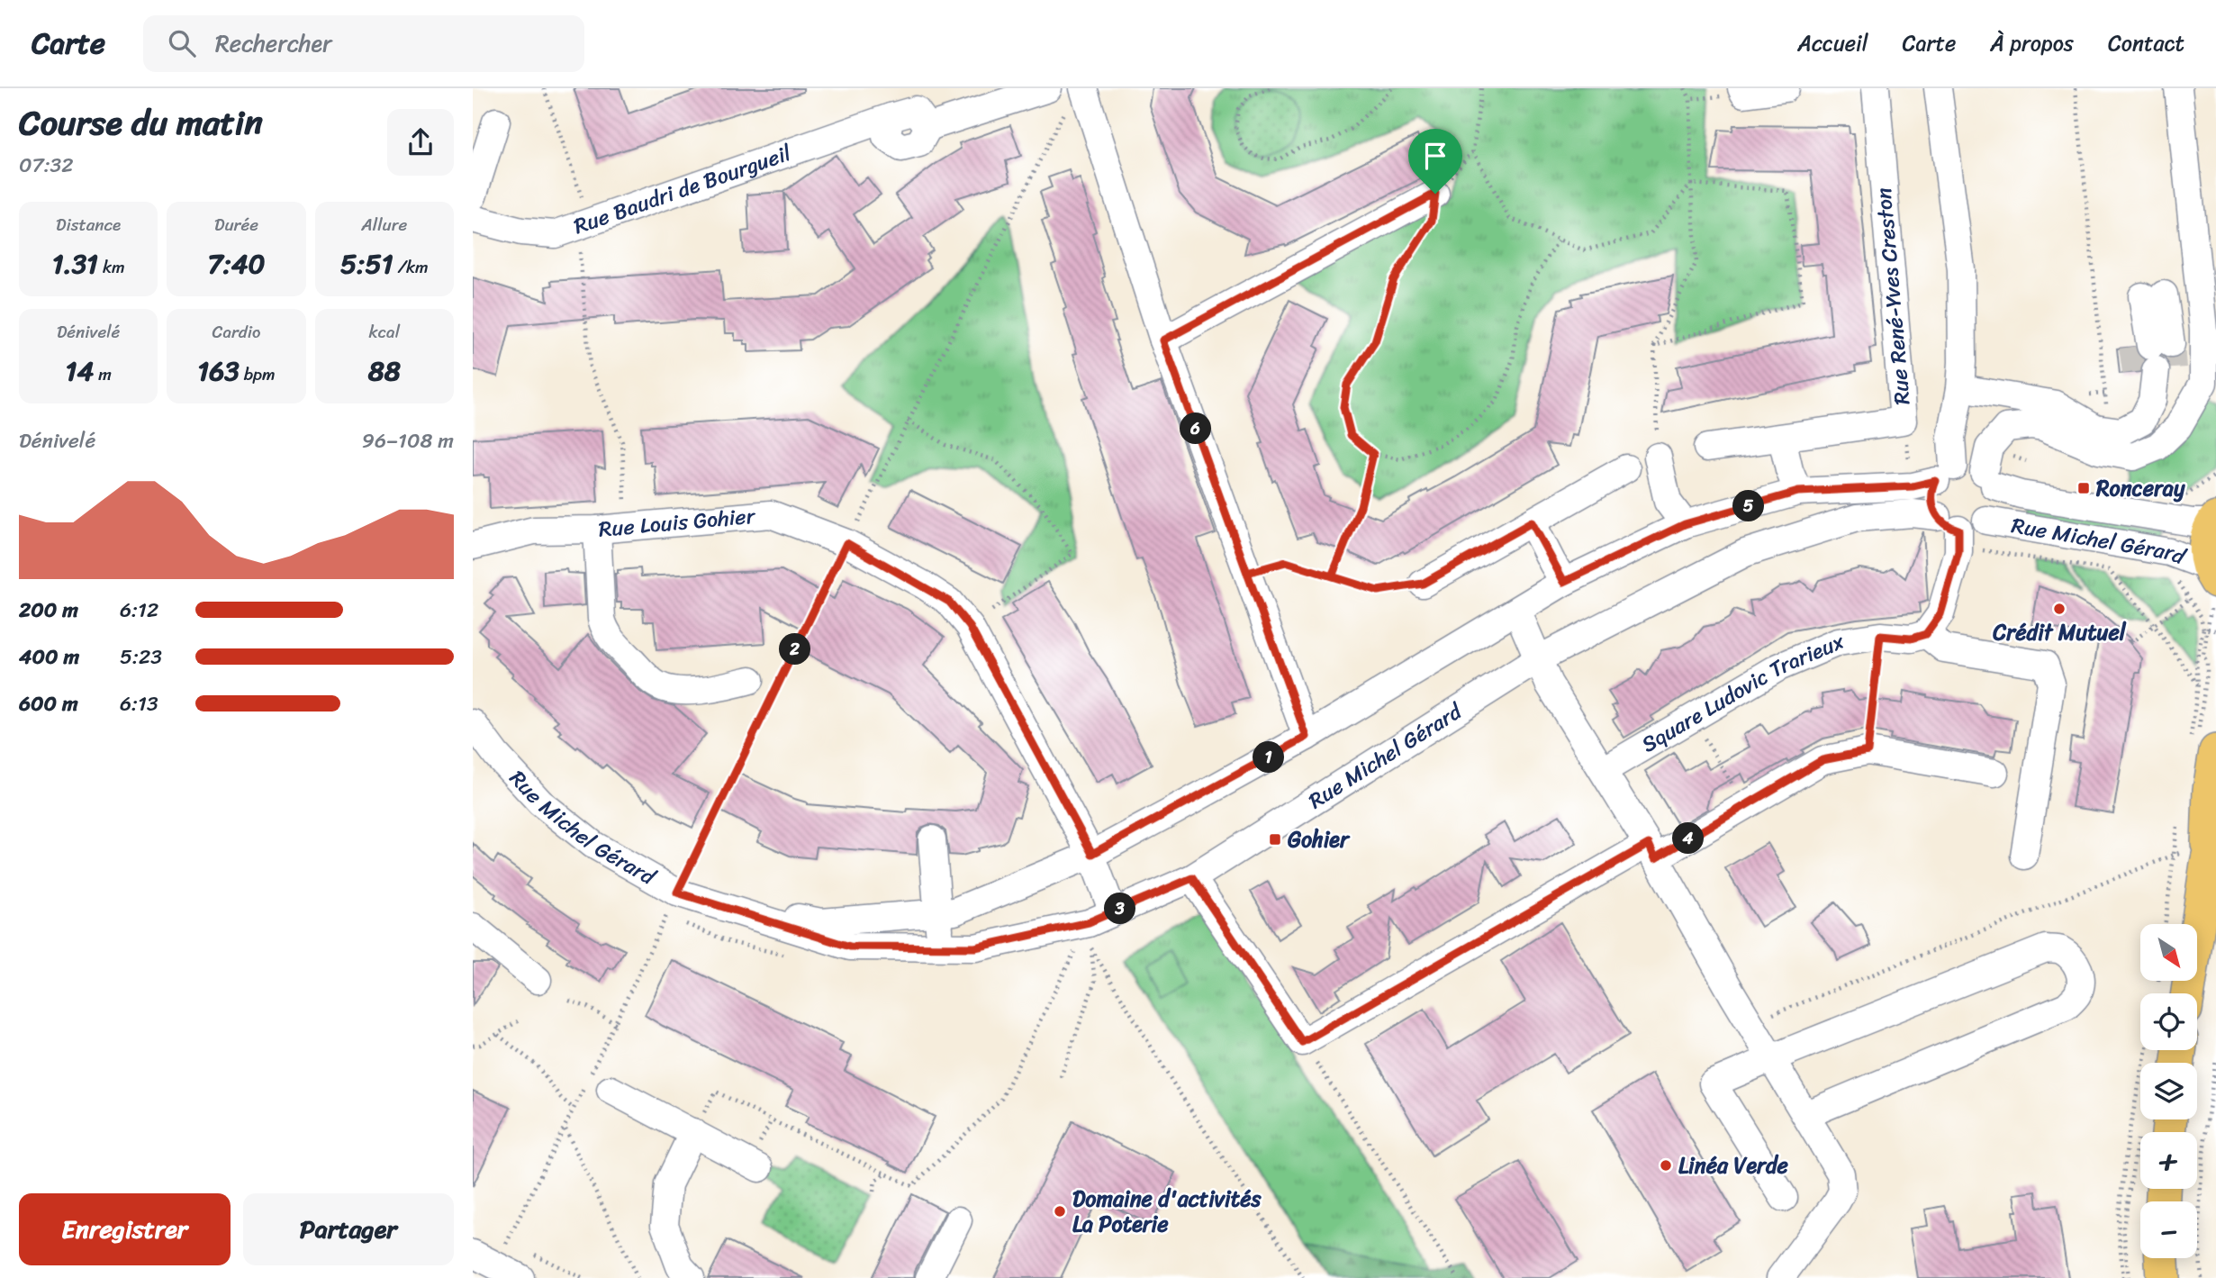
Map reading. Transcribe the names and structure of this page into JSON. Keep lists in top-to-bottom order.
{
  "streets": {
    "street": [
      "Rue Baudri de Bourgueil",
      "Rue René-Yves Creston",
      "Rue Louis Gohier",
      "Rue Michel Gérard",
      "Square Ludovic Trarieux"
    ]
  },
  "crossings": [
    ["Rue Louis Gohier", "Rue Michel Gérard"]
  ],
  "places": {
    "transit": ["Ronceray", "Gohier"],
    "other": ["Crédit Mutuel", "Linéa Verde", "Domaine d'activités La Poterie"]
  },
  "north": "bottom right",
  "page": {
    "header": "Carte",
    "search": "Rechercher",
    "nav": [
      "Accueil",
      "Carte",
      "À propos",
      "Contact"
    ],
    "heading": ["Course du matin", "07:32"],
    "stats": [
      ["Distance", "1.31 km"],
      ["Durée", "7:40"],
      ["Allure", "5:51 /km"],
      ["Dénivelé", "14 m"],
      ["Cardio", "163 bpm"],
      ["kcal", "88"]
    ],
    "chart": ["Dénivelé", "96–108 m"],
    "pins": [
      "6",
      "5",
      "2",
      "1",
      "4",
      "3"
    ],
    "list": [
      {
        "name": "200 m",
        "note": "6:12"
      },
      {
        "name": "400 m",
        "note": "5:23"
      },
      {
        "name": "600 m",
        "note": "6:13"
      }
    ],
    "map_buttons": ["+", "−"],
    "buttons": ["Enregistrer", "Partager"]
  }
}
